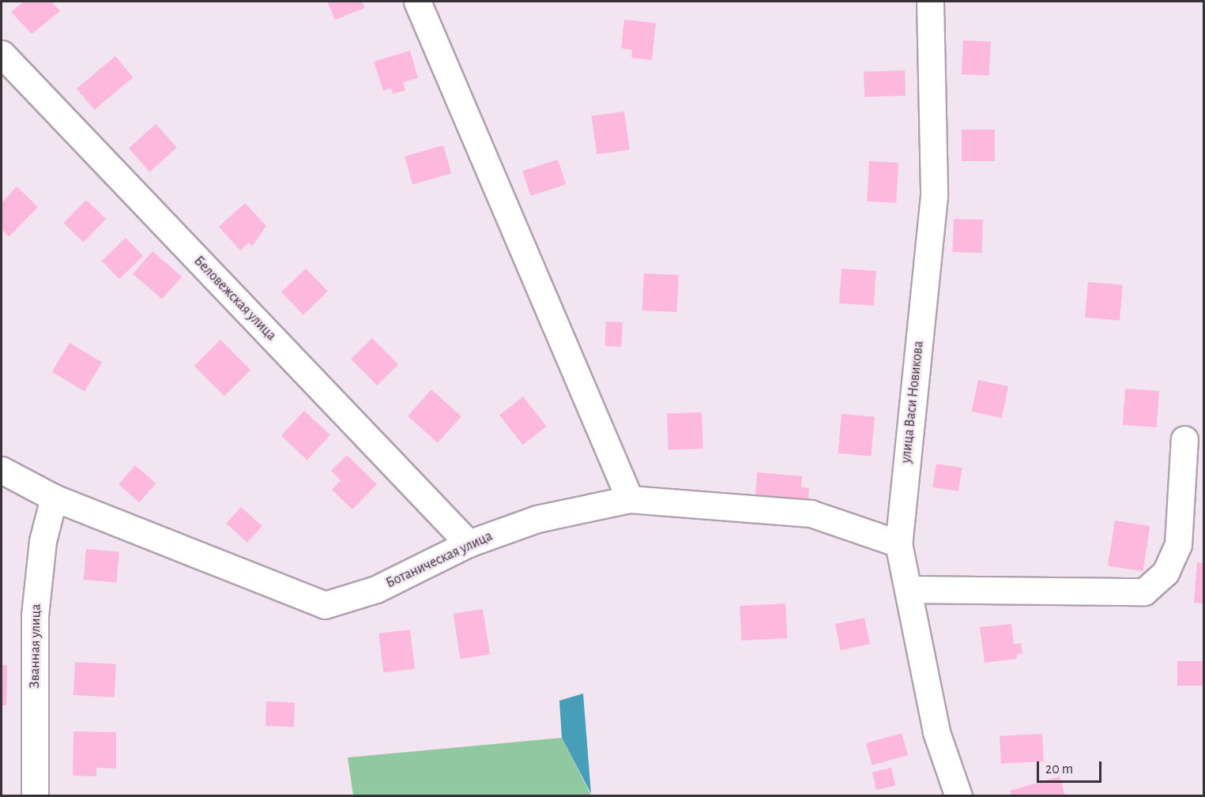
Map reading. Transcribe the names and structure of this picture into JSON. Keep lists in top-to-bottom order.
{
  "streets": {
    "street": [
      "Беловежская улица",
      "улица Васи Новикова",
      "Ботаническая улица",
      "Званная улица"
    ]
  },
  "crossings": [
    ["Беловежская улица", "Ботаническая улица"],
    ["улица Васи Новикова", "Ботаническая улица"],
    ["Ботаническая улица", "Званная улица"]
  ],
  "scale_bar": "20 m"
}
